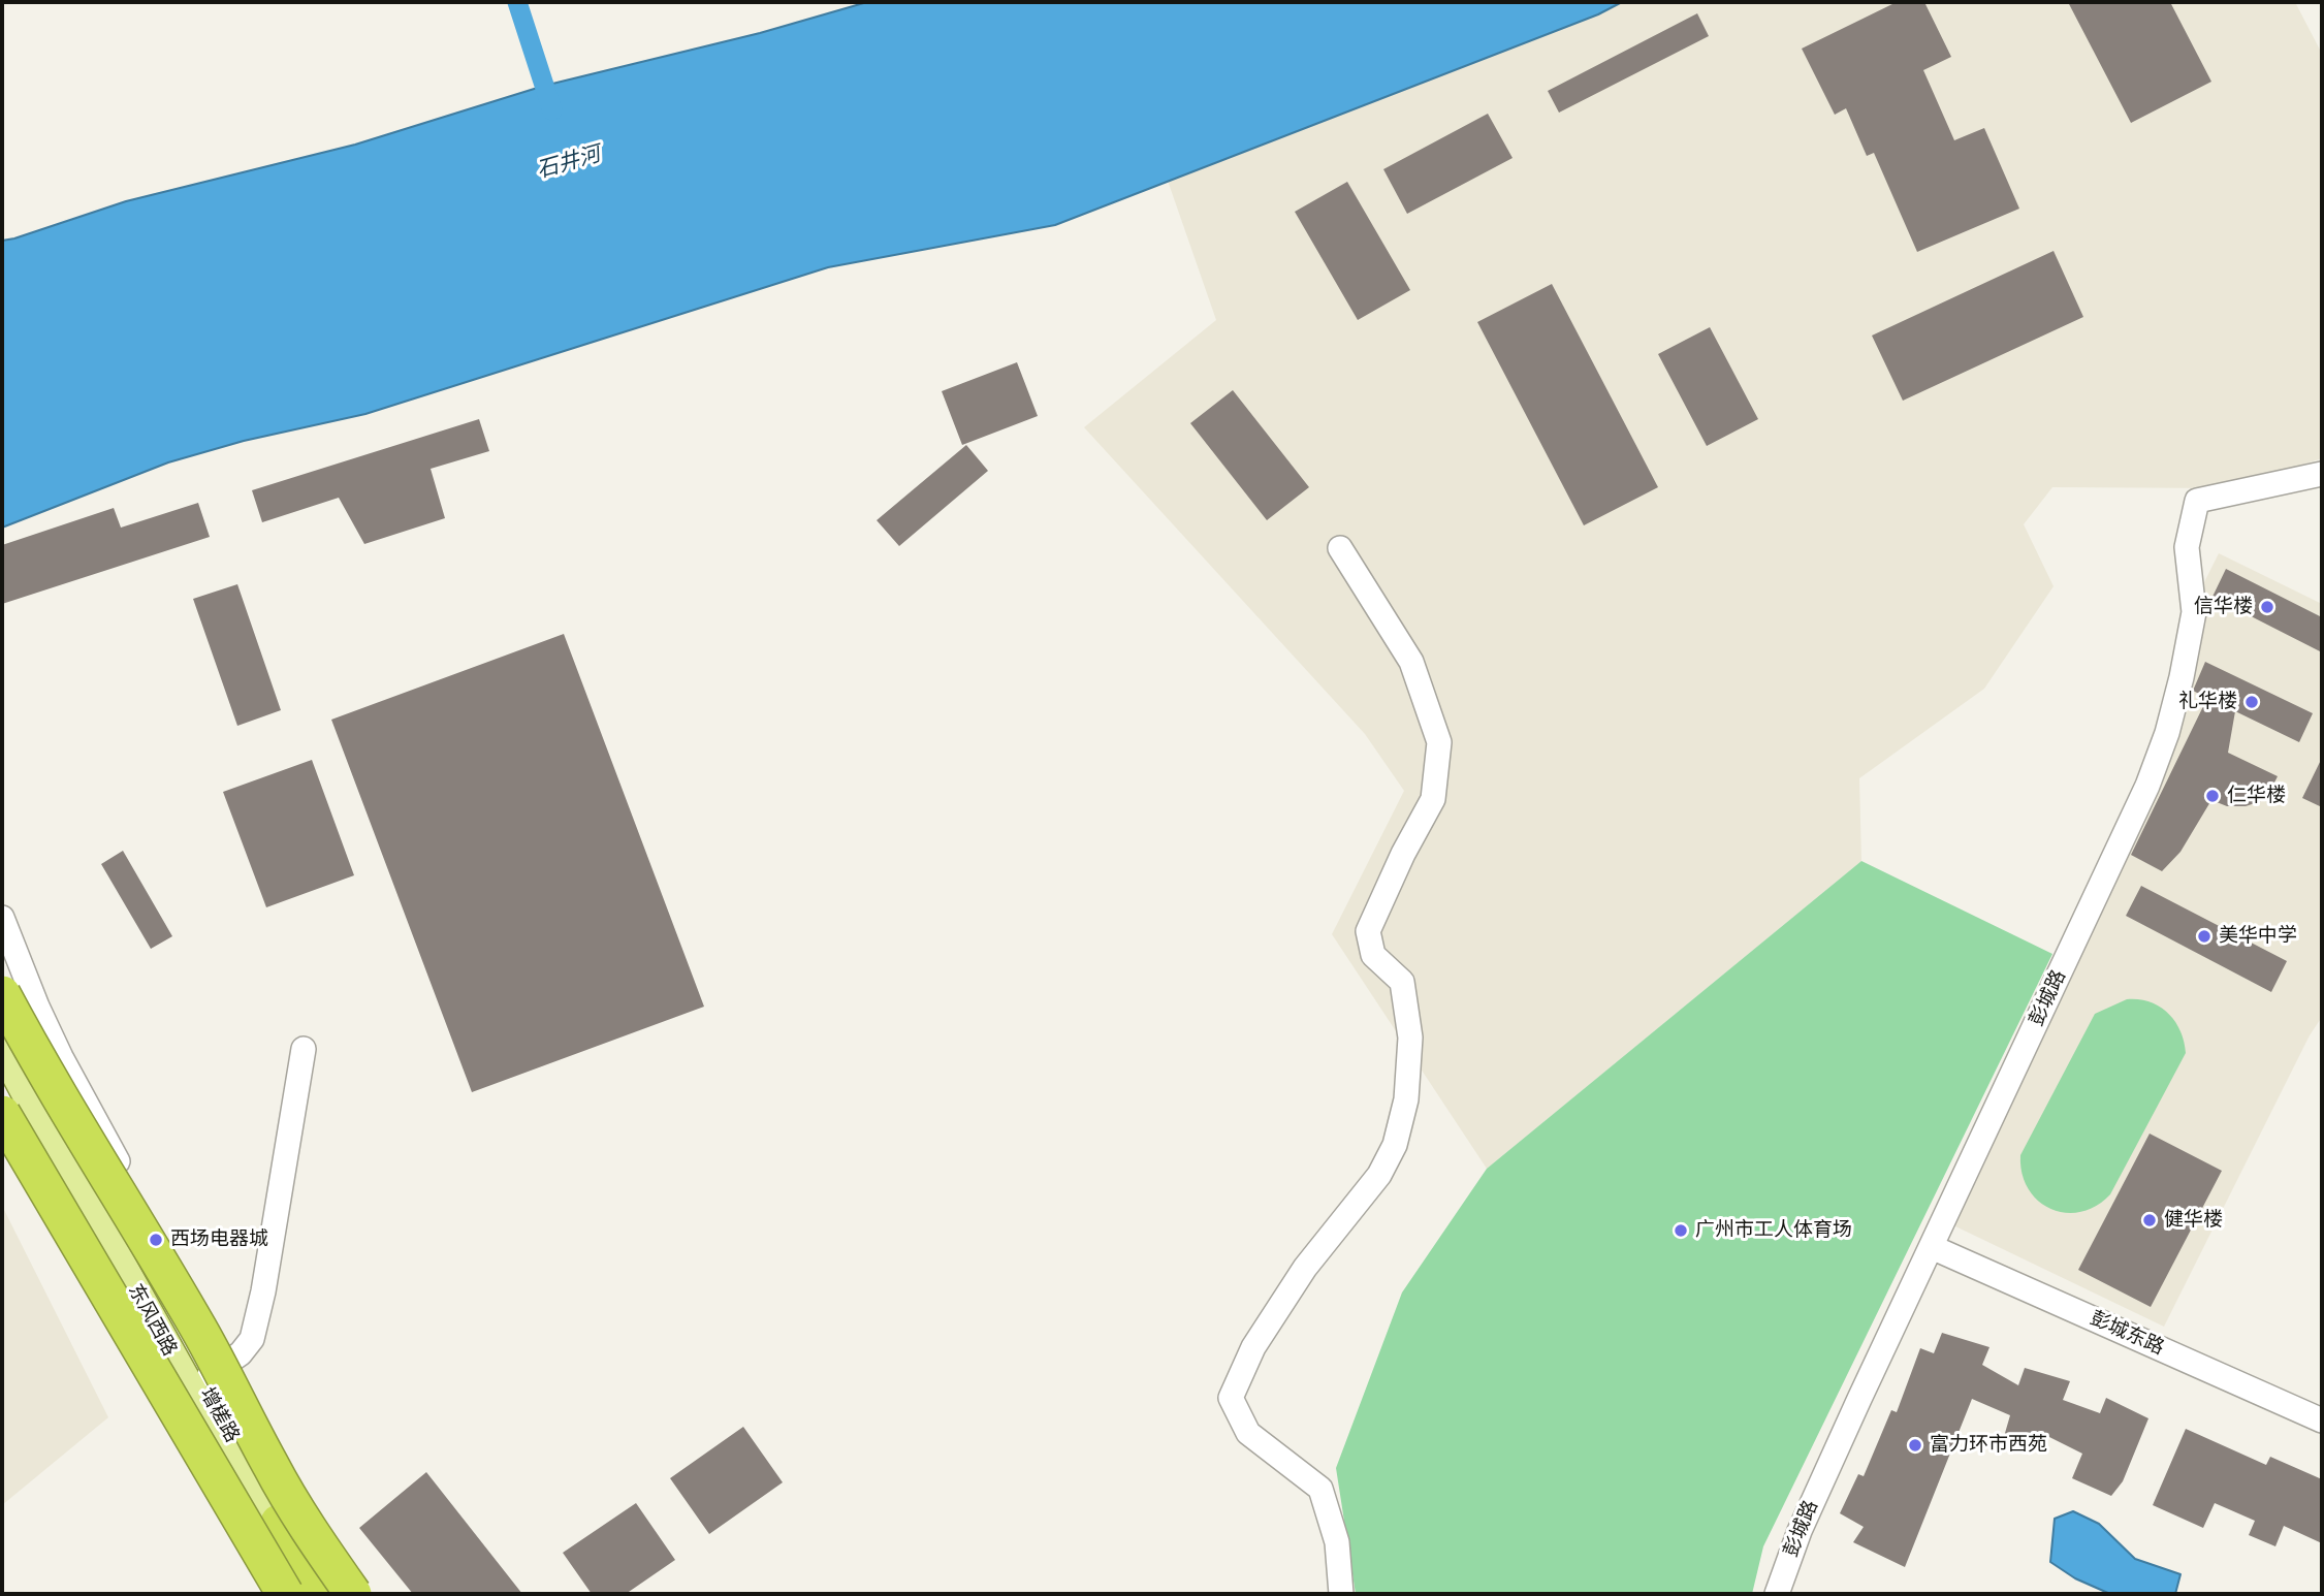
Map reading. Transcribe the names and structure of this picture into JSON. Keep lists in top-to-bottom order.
{
  "streets": {
    "highway": ["增槎路"],
    "main road": ["东风西路"],
    "street": ["彭城路", "彭城东路"]
  },
  "crossings": [
    ["彭城路", "彭城东路"],
    ["东风西路", "增槎路"]
  ],
  "water": ["石井河"],
  "places": [
    "信华楼",
    "礼华楼",
    "仁华楼",
    "美华中学",
    "健华楼",
    "广州市工人体育场",
    "西场电器城",
    "富力环市西苑"
  ]
}
